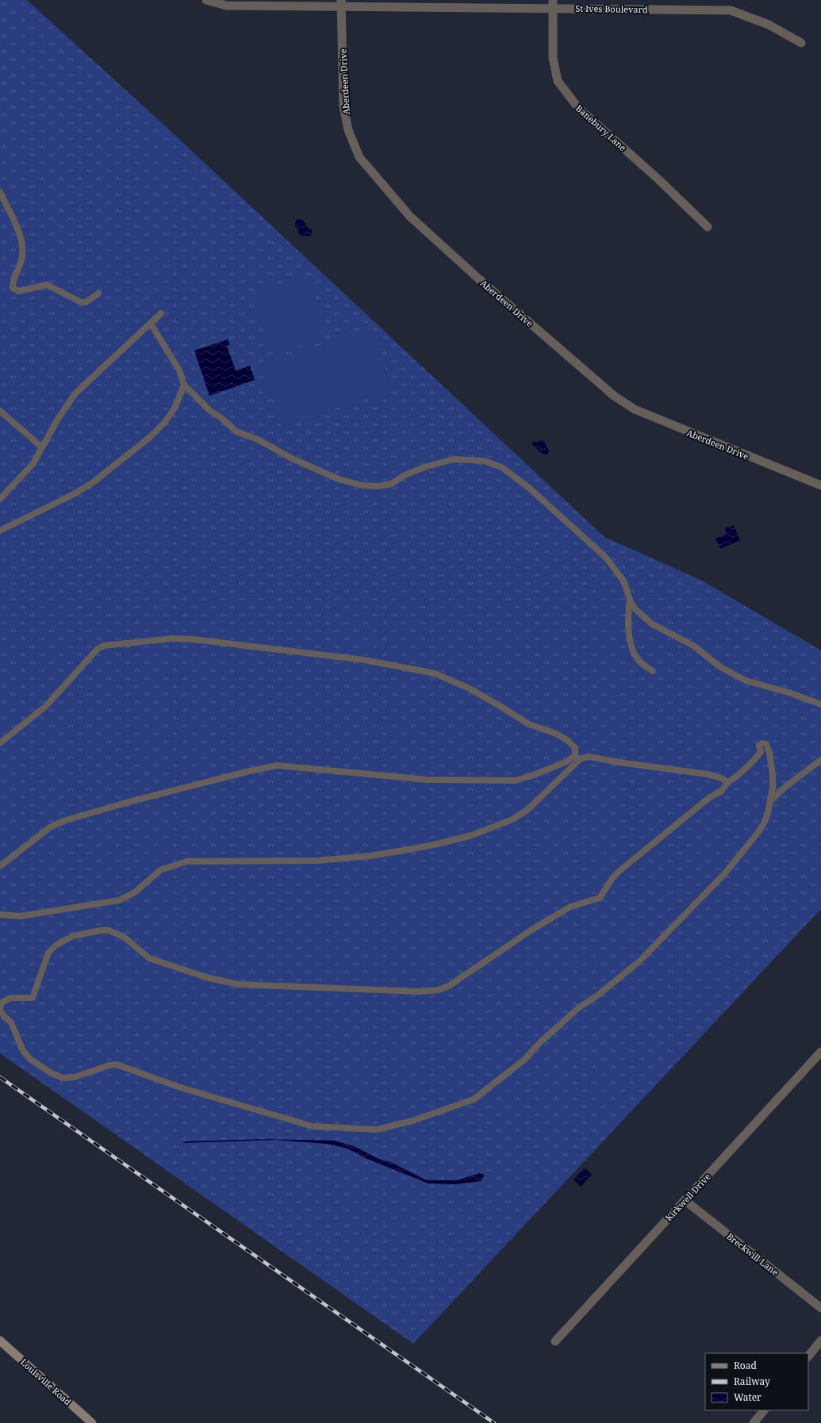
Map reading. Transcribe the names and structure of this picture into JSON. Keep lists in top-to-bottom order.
{
  "streets": {
    "main road": ["Louisville Road"],
    "street": [
      "St Ives Boulevard",
      "Aberdeen Drive",
      "Banebury Lane",
      "Kirkwell Drive",
      "Breckwill Lane"
    ]
  },
  "crossings": [
    ["St Ives Boulevard", "Aberdeen Drive"],
    ["St Ives Boulevard", "Banebury Lane"],
    ["Kirkwell Drive", "Breckwill Lane"]
  ],
  "legend": ["Road", "Railway", "Water"]
}
